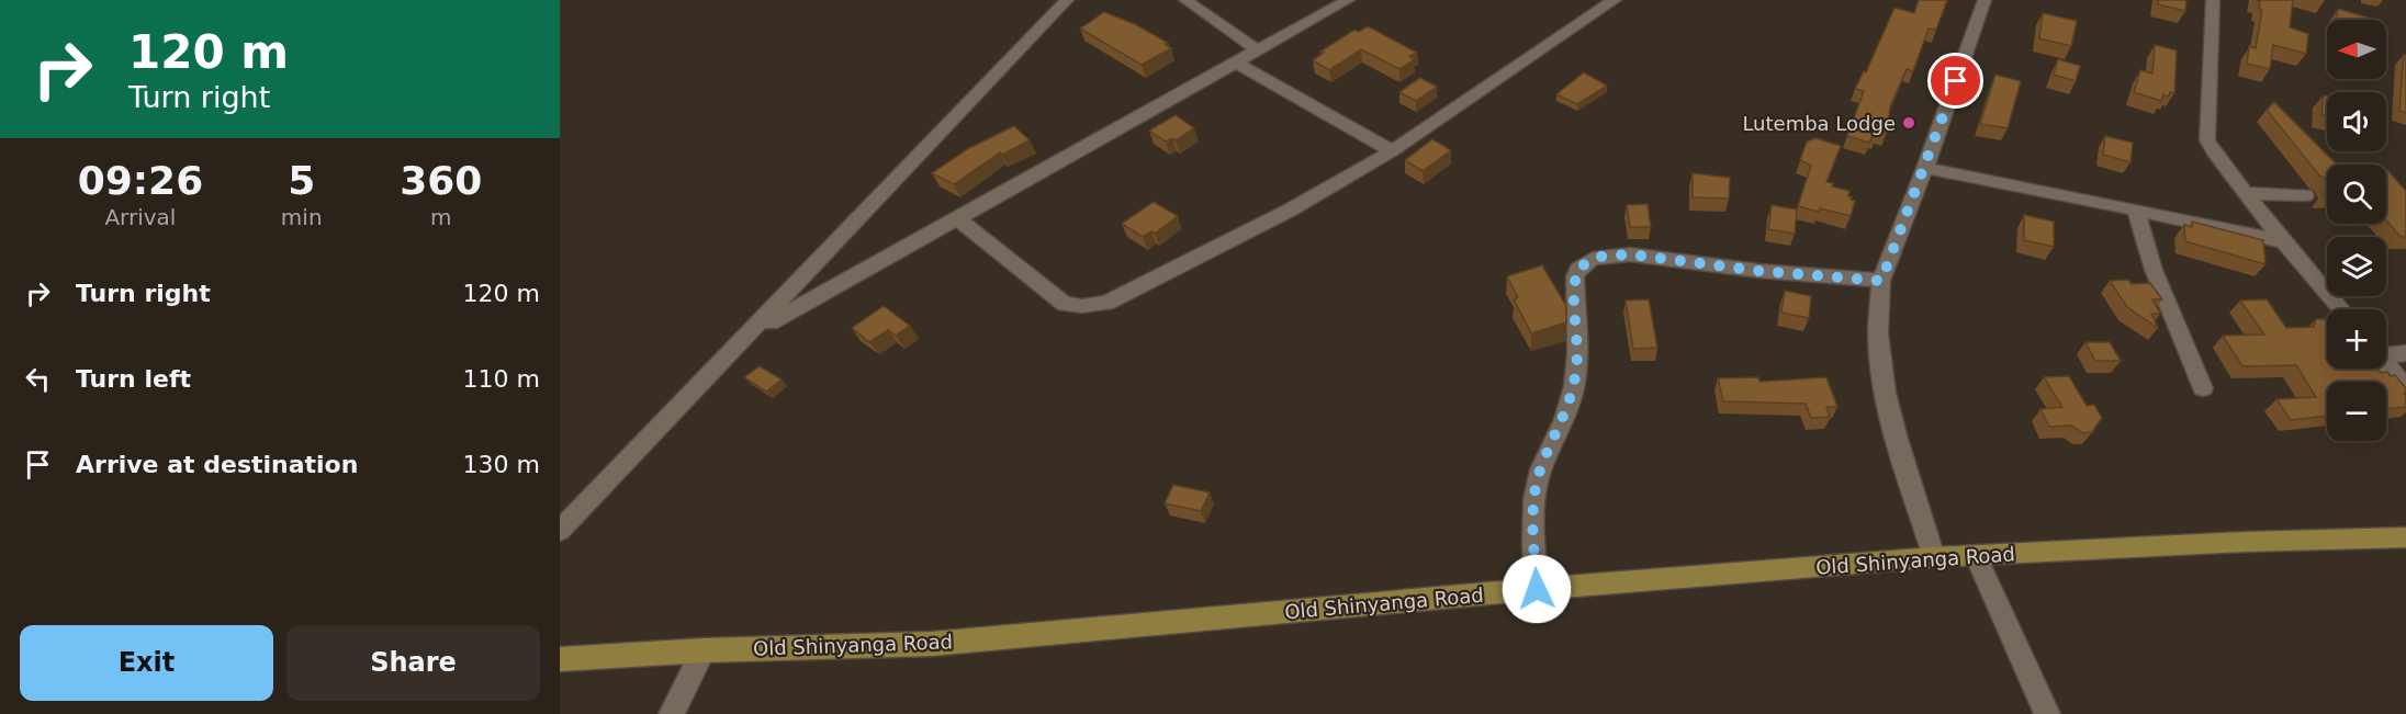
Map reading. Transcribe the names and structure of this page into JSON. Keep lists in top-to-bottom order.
{
  "streets": {
    "main road": ["Old Shinyanga Road"]
  },
  "places": ["Lutemba Lodge"],
  "north": "left",
  "page": {
    "turn": ["120 m", "Turn right"],
    "map_buttons": ["+", "−"],
    "eta": [
      "09:26",
      "Arrival",
      "5",
      "min",
      "360",
      "m"
    ],
    "list": [
      {
        "name": "Turn right",
        "value": "120 m"
      },
      {
        "name": "Turn left",
        "value": "110 m"
      },
      {
        "name": "Arrive at destination",
        "value": "130 m"
      }
    ],
    "buttons": ["Exit", "Share"]
  }
}
